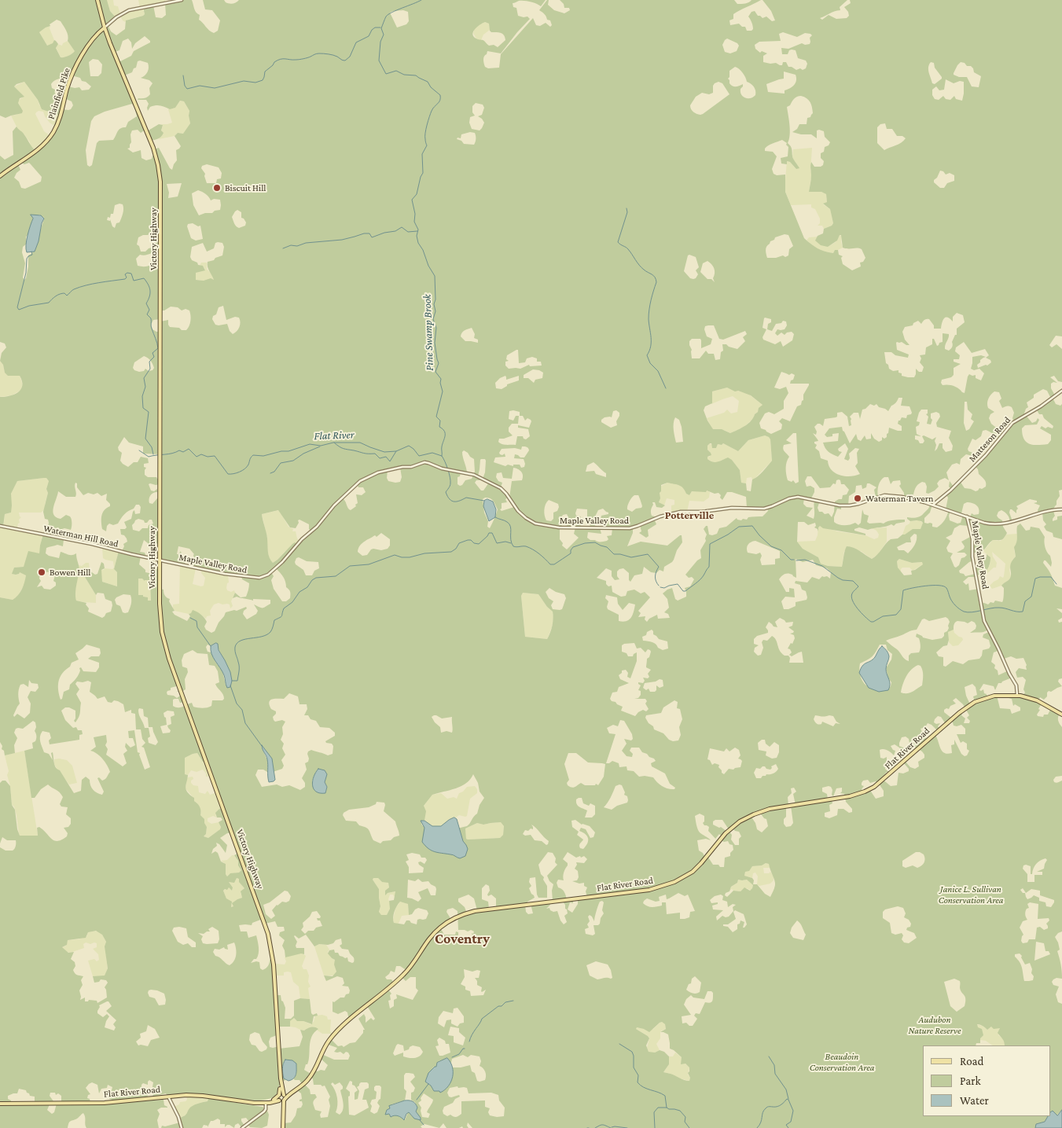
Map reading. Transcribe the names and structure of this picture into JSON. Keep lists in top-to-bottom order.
{
  "streets": {
    "main road": ["Plainfield Pike", "Victory Highway", "Flat River Road"],
    "street": ["Matteson Road", "Maple Valley Road", "Waterman Hill Road"]
  },
  "crossings": [
    ["Plainfield Pike", "Victory Highway"],
    ["Victory Highway", "Maple Valley Road"],
    ["Victory Highway", "Waterman Hill Road"],
    ["Victory Highway", "Flat River Road"],
    ["Matteson Road", "Maple Valley Road"],
    ["Maple Valley Road", "Waterman Hill Road"],
    ["Maple Valley Road", "Flat River Road"]
  ],
  "districts": ["Potterville", "Coventry"],
  "water": ["Pine Swamp Brook", "Flat River"],
  "parks": ["Janice L. Sullivan Conservation Area", "Audubon Nature Reserve", "Beaudoin Conservation Area"],
  "places": ["Biscuit Hill", "Waterman Tavern", "Bowen Hill"],
  "legend": ["Road", "Park", "Water"]
}
